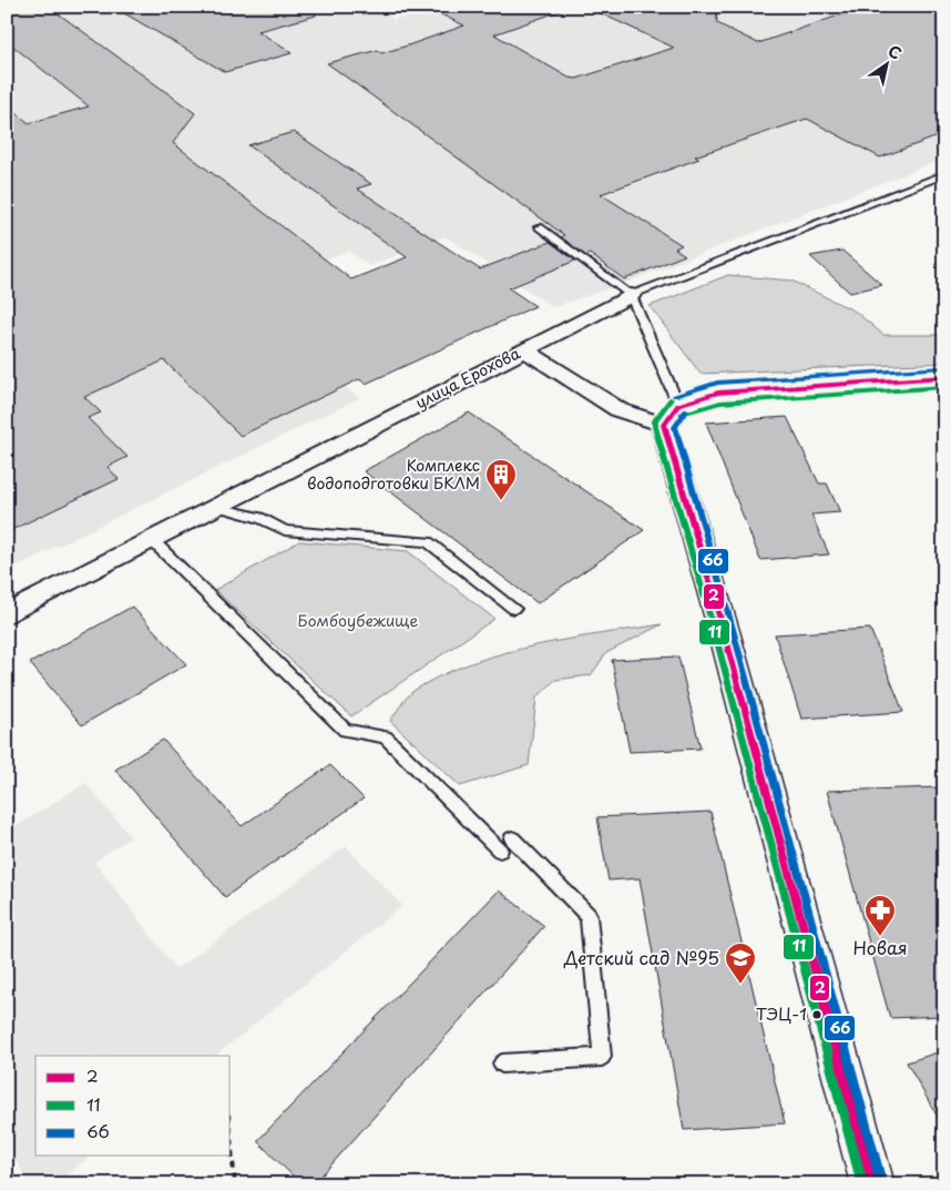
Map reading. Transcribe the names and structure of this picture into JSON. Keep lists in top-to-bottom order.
{
  "streets": {
    "street": ["улица Ерохова"]
  },
  "parks": ["Бомбоубежище"],
  "places": {
    "building": ["Комплекс водоподготовки БКЛМ"],
    "pharmacy": ["Новая"],
    "school or university": ["Детский сад №95"],
    "other": ["ТЭЦ-1"]
  },
  "lines": ["transit line 66", "transit line 2", "transit line 11"],
  "legend": ["2", "11", "66"],
  "north": "top right"
}
